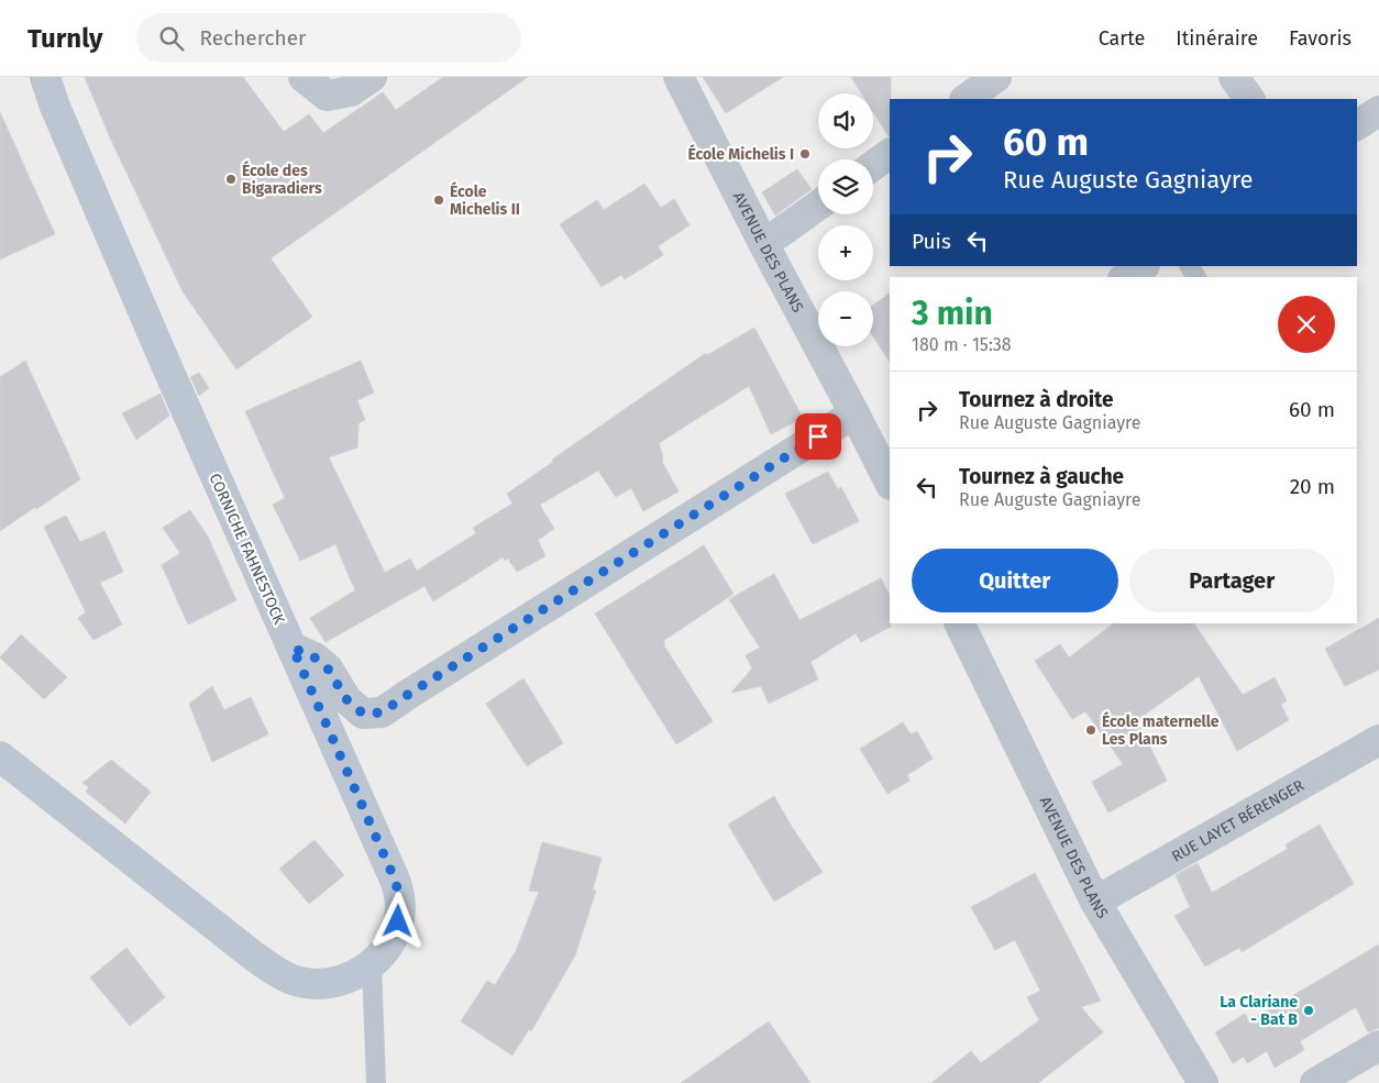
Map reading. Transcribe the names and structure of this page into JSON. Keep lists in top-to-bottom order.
{
  "streets": {
    "main road": ["CORNICHE FAHNESTOCK"],
    "street": ["AVENUE DES PLANS", "RUE LAYET BÉRENGER"]
  },
  "crossings": [
    ["AVENUE DES PLANS", "RUE LAYET BÉRENGER"]
  ],
  "places": [
    "École Michelis I",
    "École des Bigaradiers",
    "École Michelis II",
    "École maternelle Les Plans",
    "La Clariane - Bat B"
  ],
  "page": {
    "header": "Turnly",
    "search": "Rechercher",
    "nav": ["Carte", "Itinéraire", "Favoris"],
    "map_buttons": ["+", "−"],
    "turn": ["60 m", "Rue Auguste Gagniayre"],
    "then": "Puis",
    "heading": ["3 min", "180 m · 15:38"],
    "list": [
      {
        "name": "Tournez à droite",
        "note": "Rue Auguste Gagniayre",
        "value": "60 m"
      },
      {
        "name": "Tournez à gauche",
        "note": "Rue Auguste Gagniayre",
        "value": "20 m"
      }
    ],
    "buttons": ["Quitter", "Partager"]
  }
}
